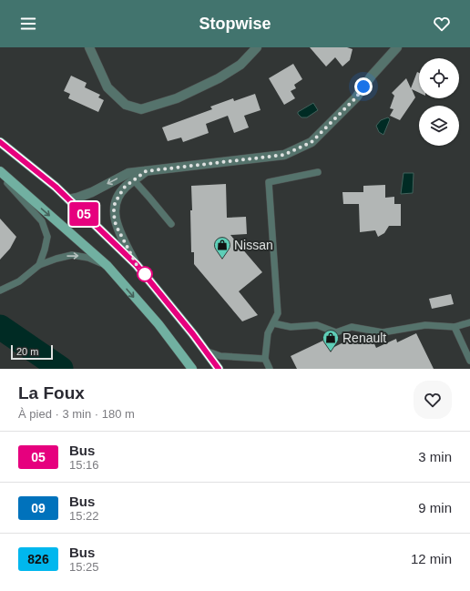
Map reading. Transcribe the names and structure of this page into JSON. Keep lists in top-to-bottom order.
{
  "places": {
    "shop": ["Nissan", "Renault"]
  },
  "lines": ["bus line 05"],
  "scale_bar": "20 m",
  "page": {
    "header": "Stopwise",
    "on_map": "05",
    "scale": "20 m",
    "heading": ["La Foux", "À pied · 3 min · 180 m"],
    "list": [
      {
        "mark": "05",
        "name": "Bus",
        "note": "15:16",
        "value": "3 min"
      },
      {
        "mark": "09",
        "name": "Bus",
        "note": "15:22",
        "value": "9 min"
      },
      {
        "mark": "826",
        "name": "Bus",
        "note": "15:25",
        "value": "12 min"
      }
    ]
  }
}
